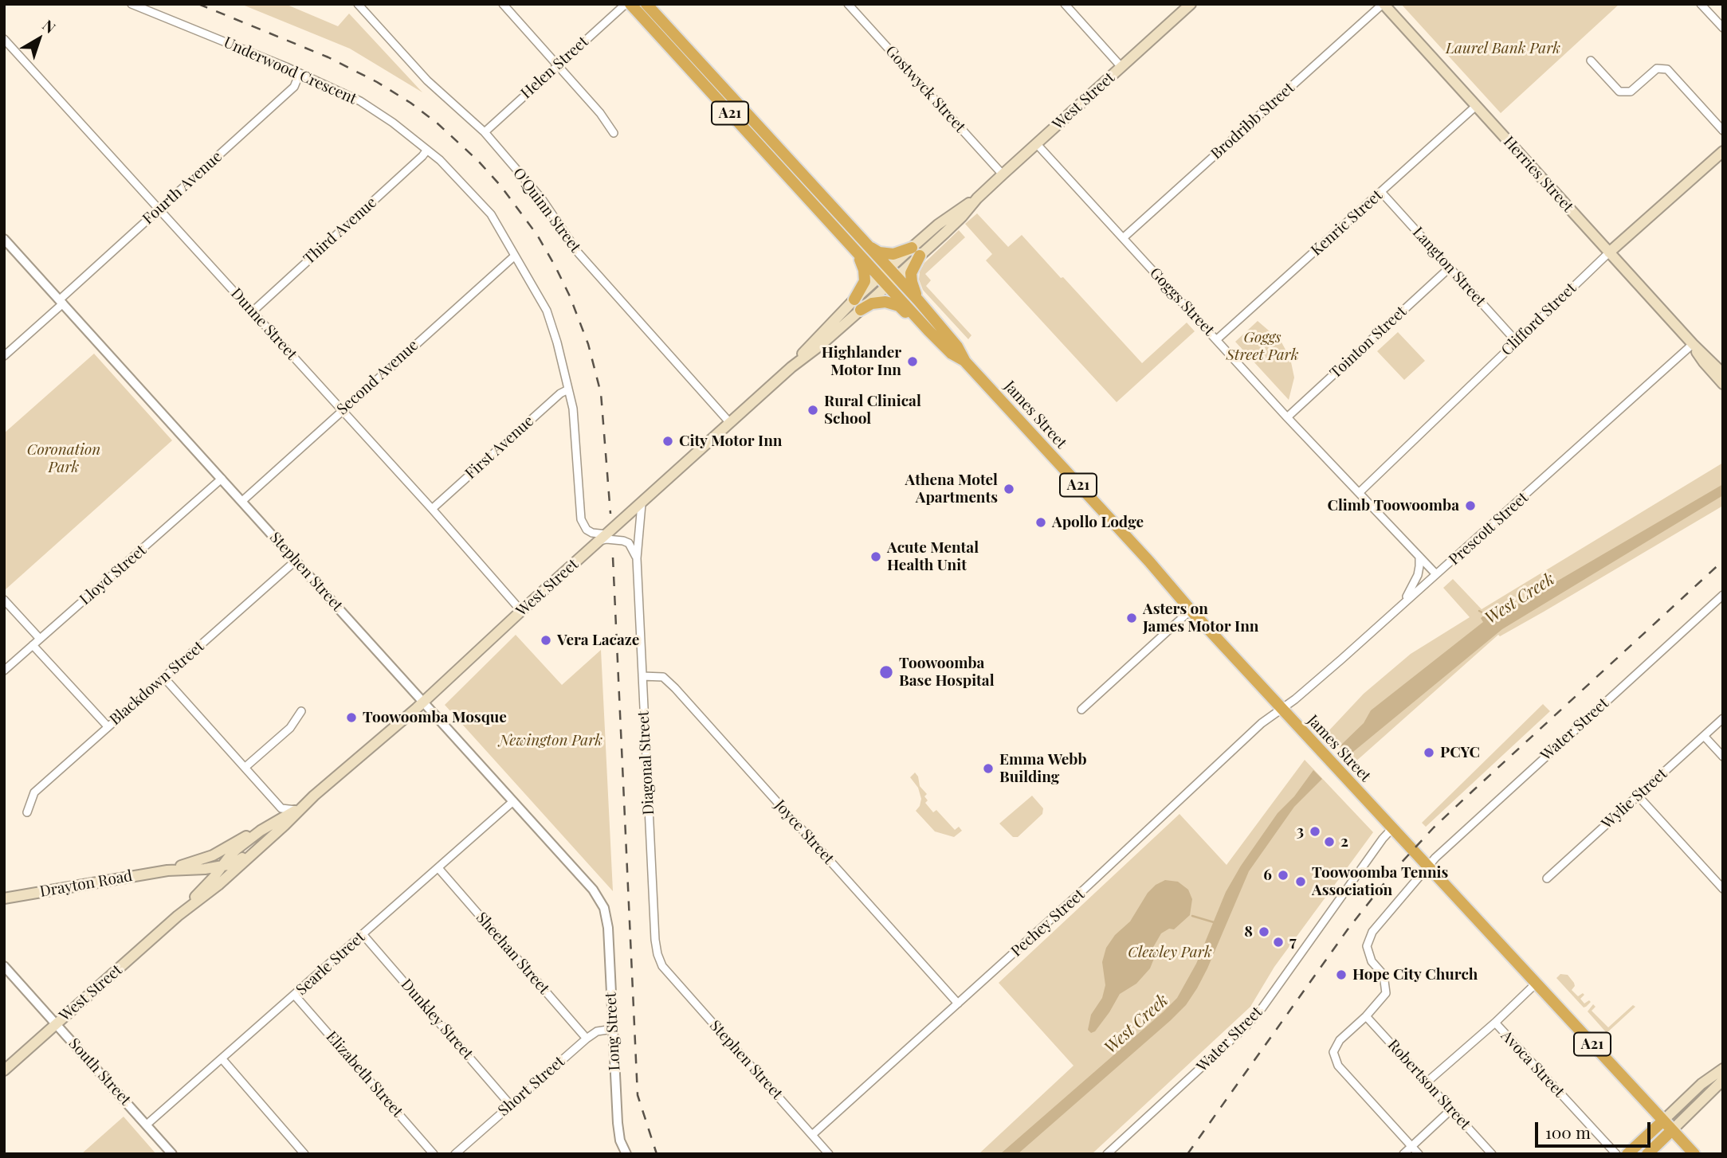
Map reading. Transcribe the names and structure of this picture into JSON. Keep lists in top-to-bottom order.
{
  "streets": {
    "highway": ["A21", "James Street"],
    "main road": [
      "West Street",
      "Herries Street",
      "Clifford Street",
      "Drayton Road"
    ],
    "street": [
      "Helen Street",
      "Underwood Crescent",
      "Gostwyck Street",
      "Brodribb Street",
      "Fourth Avenue",
      "O'Quinn Street",
      "Kenric Street",
      "Third Avenue",
      "Langton Street",
      "Goggs Street",
      "Dunne Street",
      "Tointon Street",
      "Second Avenue",
      "First Avenue",
      "Prescott Street",
      "Stephen Street",
      "Lloyd Street",
      "Blackdown Street",
      "Water Street",
      "Diagonal Street",
      "Wylie Street",
      "Joyce Street",
      "Pechey Street",
      "Sheehan Street",
      "Searle Street",
      "Dunkley Street",
      "Long Street",
      "Avoca Street",
      "South Street",
      "Elizabeth Street",
      "Robertson Street",
      "Short Street"
    ]
  },
  "crossings": [
    ["Helen Street", "O'Quinn Street"],
    ["Underwood Crescent", "West Street"],
    ["Underwood Crescent", "Fourth Avenue"],
    ["Underwood Crescent", "Third Avenue"],
    ["Underwood Crescent", "Second Avenue"],
    ["Underwood Crescent", "First Avenue"],
    ["Gostwyck Street", "West Street"],
    ["West Street", "O'Quinn Street"],
    ["West Street", "Goggs Street"],
    ["West Street", "Dunne Street"],
    ["West Street", "James Street"],
    ["West Street", "Stephen Street"],
    ["West Street", "Diagonal Street"],
    ["West Street", "South Street"],
    ["Brodribb Street", "Herries Street"],
    ["Brodribb Street", "Goggs Street"],
    ["Herries Street", "Kenric Street"],
    ["Herries Street", "Clifford Street"],
    ["Herries Street", "Prescott Street"],
    ["Fourth Avenue", "Dunne Street"],
    ["Fourth Avenue", "Stephen Street"],
    ["Kenric Street", "Langton Street"],
    ["Kenric Street", "Goggs Street"],
    ["Third Avenue", "Dunne Street"],
    ["Langton Street", "Clifford Street"],
    ["Langton Street", "Tointon Street"],
    ["Goggs Street", "Clifford Street"],
    ["Goggs Street", "Tointon Street"],
    ["Goggs Street", "Prescott Street"],
    ["Dunne Street", "Second Avenue"],
    ["Dunne Street", "First Avenue"],
    ["Second Avenue", "Stephen Street"],
    ["James Street", "Prescott Street"],
    ["James Street", "Water Street"],
    ["James Street", "Pechey Street"],
    ["Prescott Street", "Pechey Street"],
    ["Stephen Street", "Lloyd Street"],
    ["Stephen Street", "Blackdown Street"],
    ["Stephen Street", "Diagonal Street"],
    ["Stephen Street", "Pechey Street"],
    ["Stephen Street", "Searle Street"],
    ["Stephen Street", "Long Street"],
    ["Water Street", "Robertson Street"],
    ["Diagonal Street", "Joyce Street"],
    ["Joyce Street", "Pechey Street"],
    ["Sheehan Street", "Searle Street"],
    ["Sheehan Street", "Short Street"],
    ["Searle Street", "Dunkley Street"],
    ["Searle Street", "South Street"],
    ["Searle Street", "Elizabeth Street"],
    ["Dunkley Street", "Short Street"],
    ["Long Street", "Short Street"]
  ],
  "water": ["West Creek"],
  "parks": [
    "Laurel Bank Park",
    "Goggs Street Park",
    "Coronation Park",
    "Newington Park",
    "Clewley Park"
  ],
  "places": [
    "Highlander Motor Inn",
    "Rural Clinical School",
    "City Motor Inn",
    "Athena Motel Apartments",
    "Climb Toowoomba",
    "Apollo Lodge",
    "Acute Mental Health Unit",
    "Asters on James Motor Inn",
    "Vera Lacaze",
    "Toowoomba Base Hospital",
    "Toowoomba Mosque",
    "PCYC",
    "Emma Webb Building",
    "3",
    "2",
    "6",
    "Toowoomba Tennis Association",
    "8",
    "7",
    "Hope City Church"
  ],
  "scale_bar": "100 m",
  "north": "top right"
}
